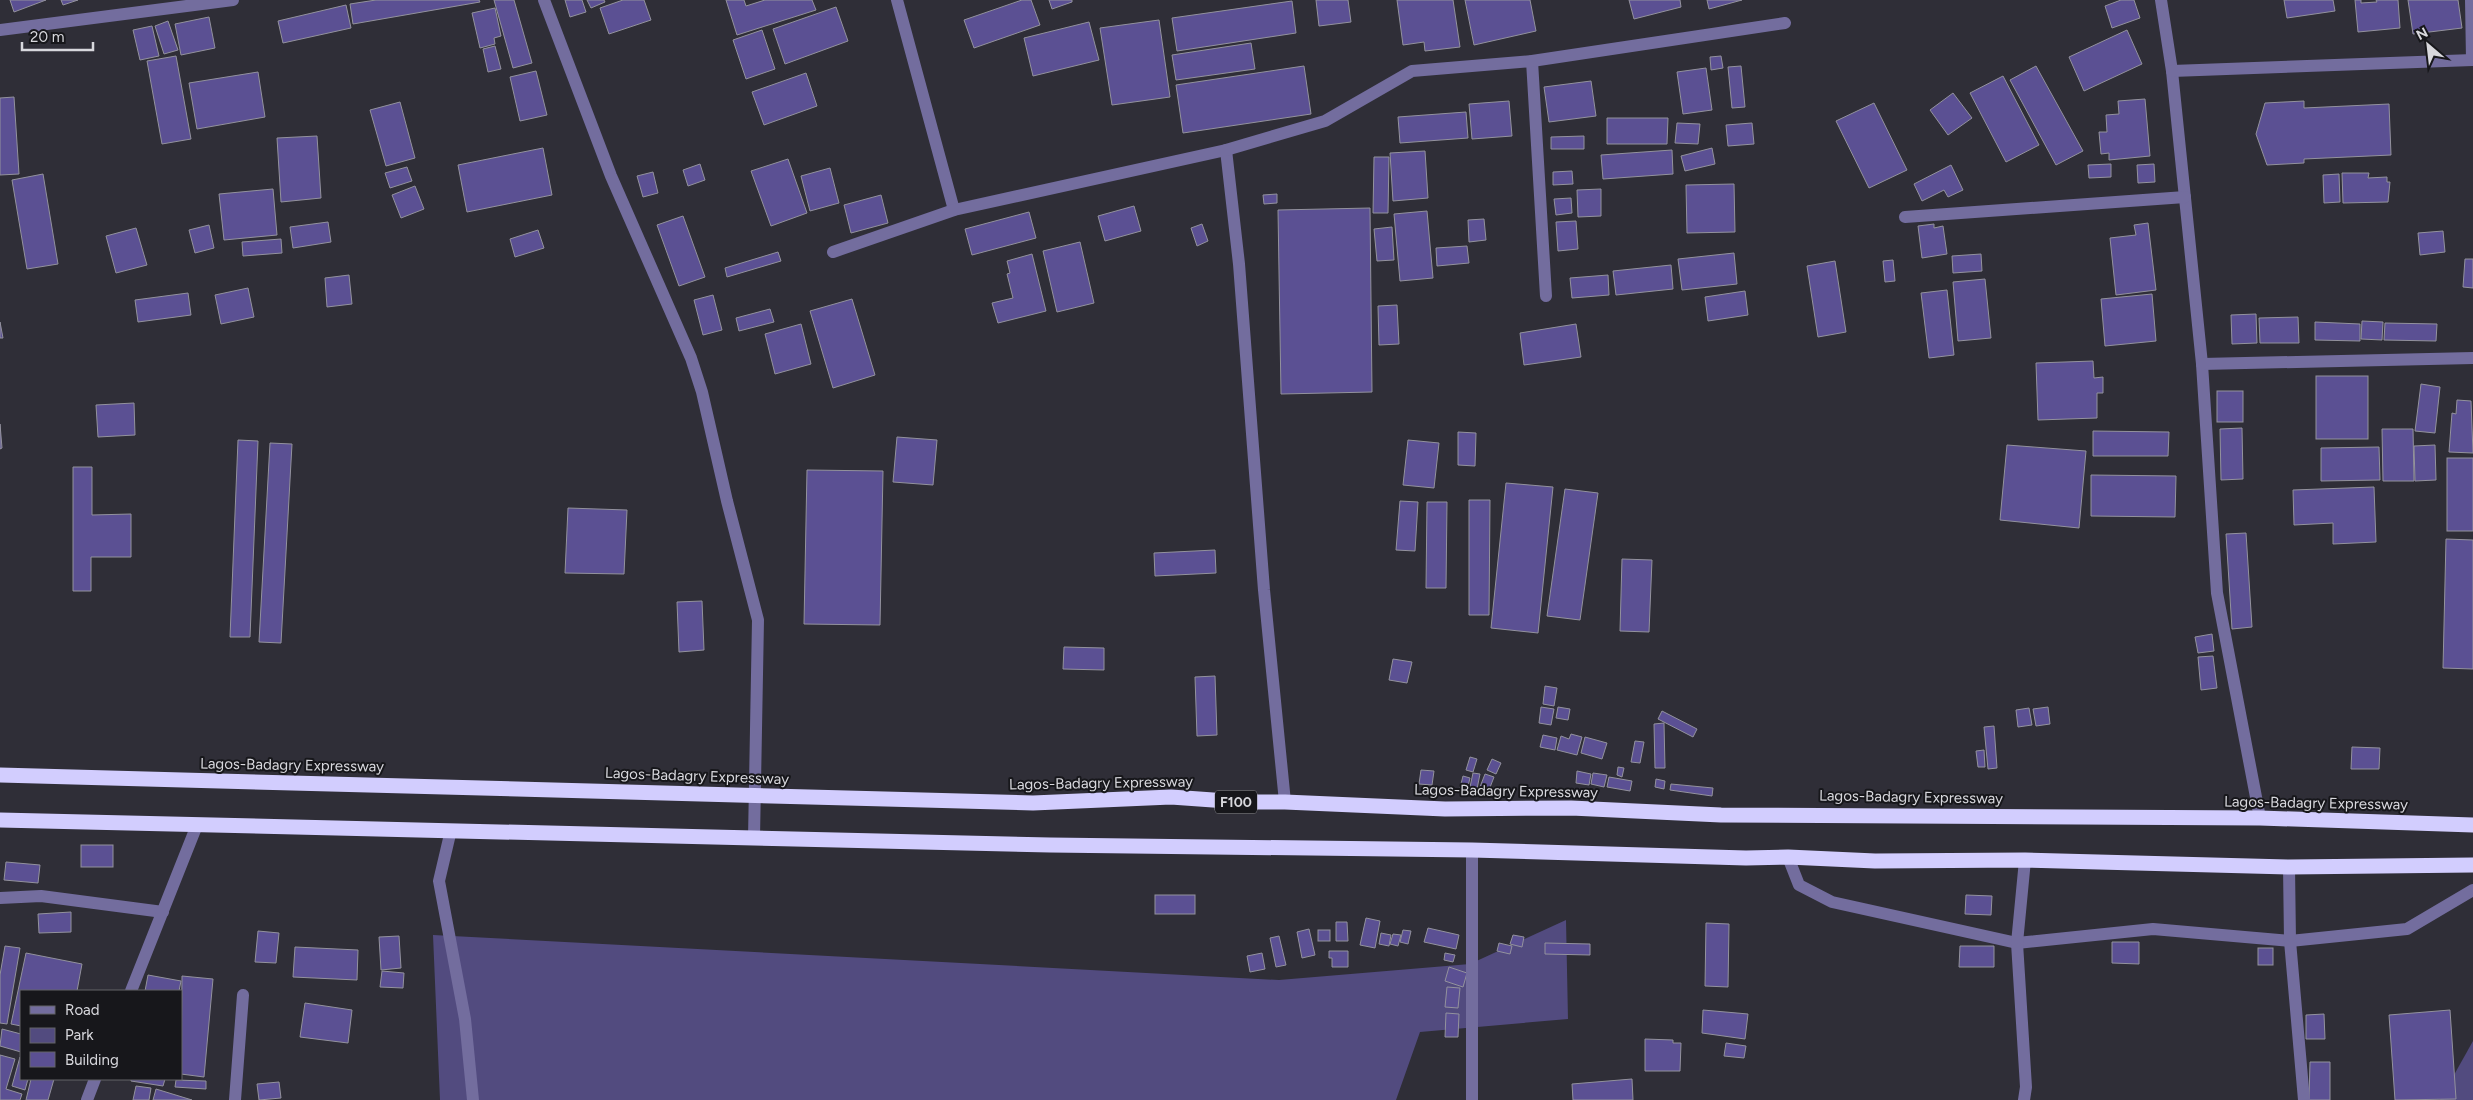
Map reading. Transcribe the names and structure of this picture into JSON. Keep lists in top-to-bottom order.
{
  "streets": {
    "highway": ["Lagos-Badagry Expressway", "F100"]
  },
  "legend": ["Road", "Park", "Building"],
  "scale_bar": "20 m",
  "north": "top left"
}
